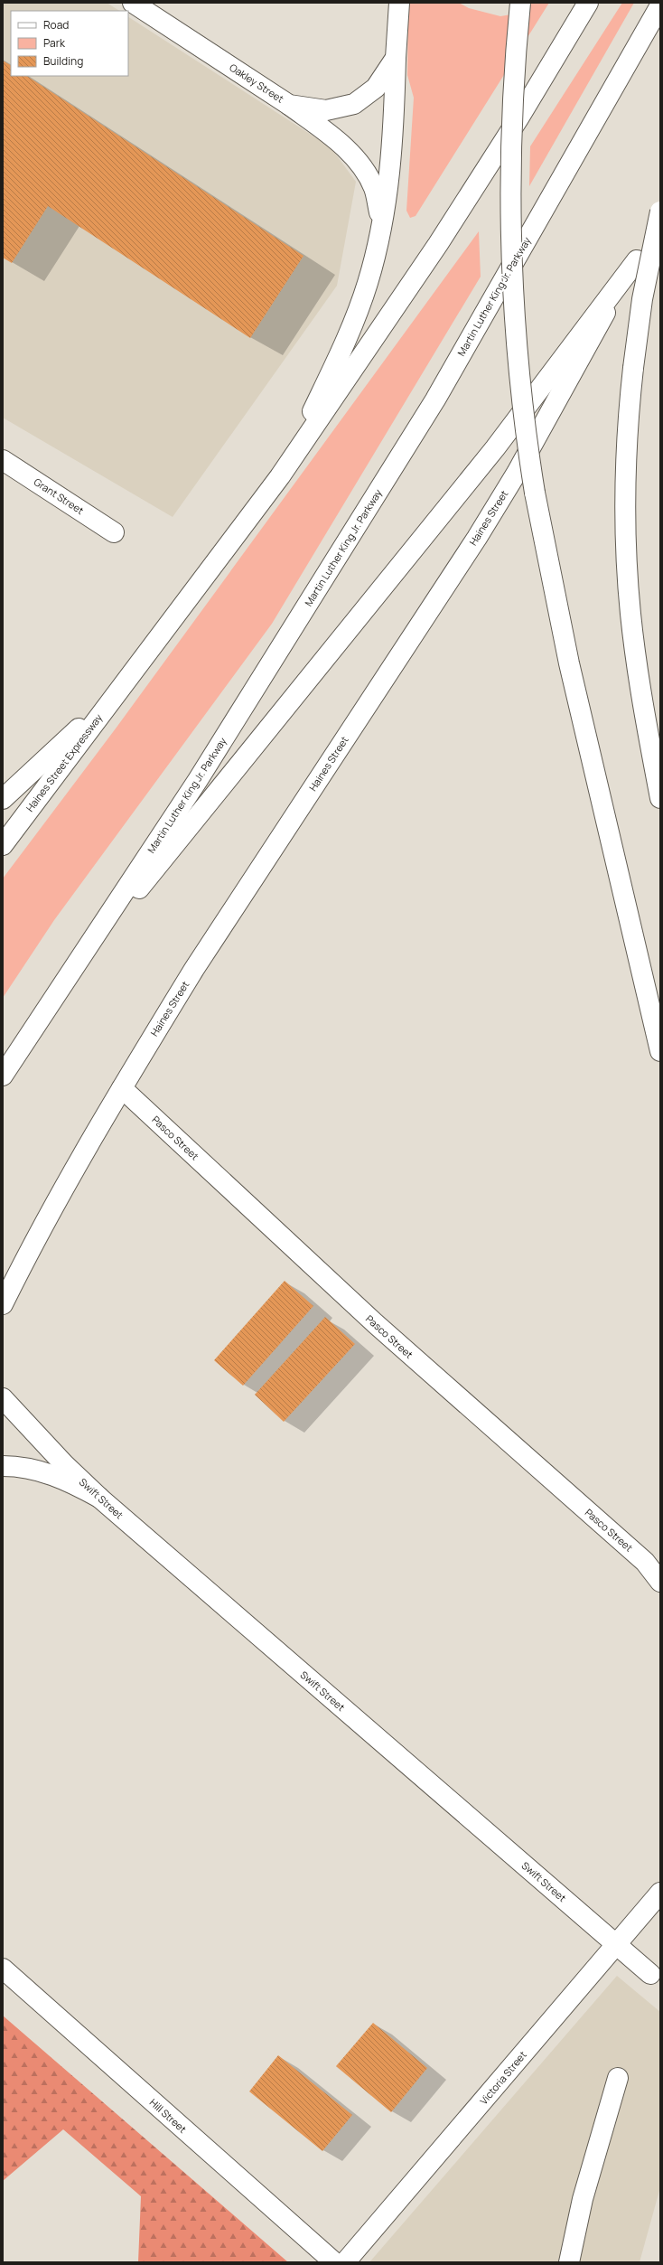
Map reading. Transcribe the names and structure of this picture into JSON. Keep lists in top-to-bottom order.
{
  "streets": {
    "main road": [
      "Oakley Street",
      "Martin Luther King Jr. Parkway",
      "Grant Street",
      "Haines Street",
      "Haines Street Expressway",
      "Pasco Street",
      "Swift Street",
      "Victoria Street",
      "Hill Street"
    ]
  },
  "crossings": [
    ["Haines Street", "Pasco Street"],
    ["Swift Street", "Victoria Street"]
  ],
  "legend": ["Road", "Park", "Building"]
}
